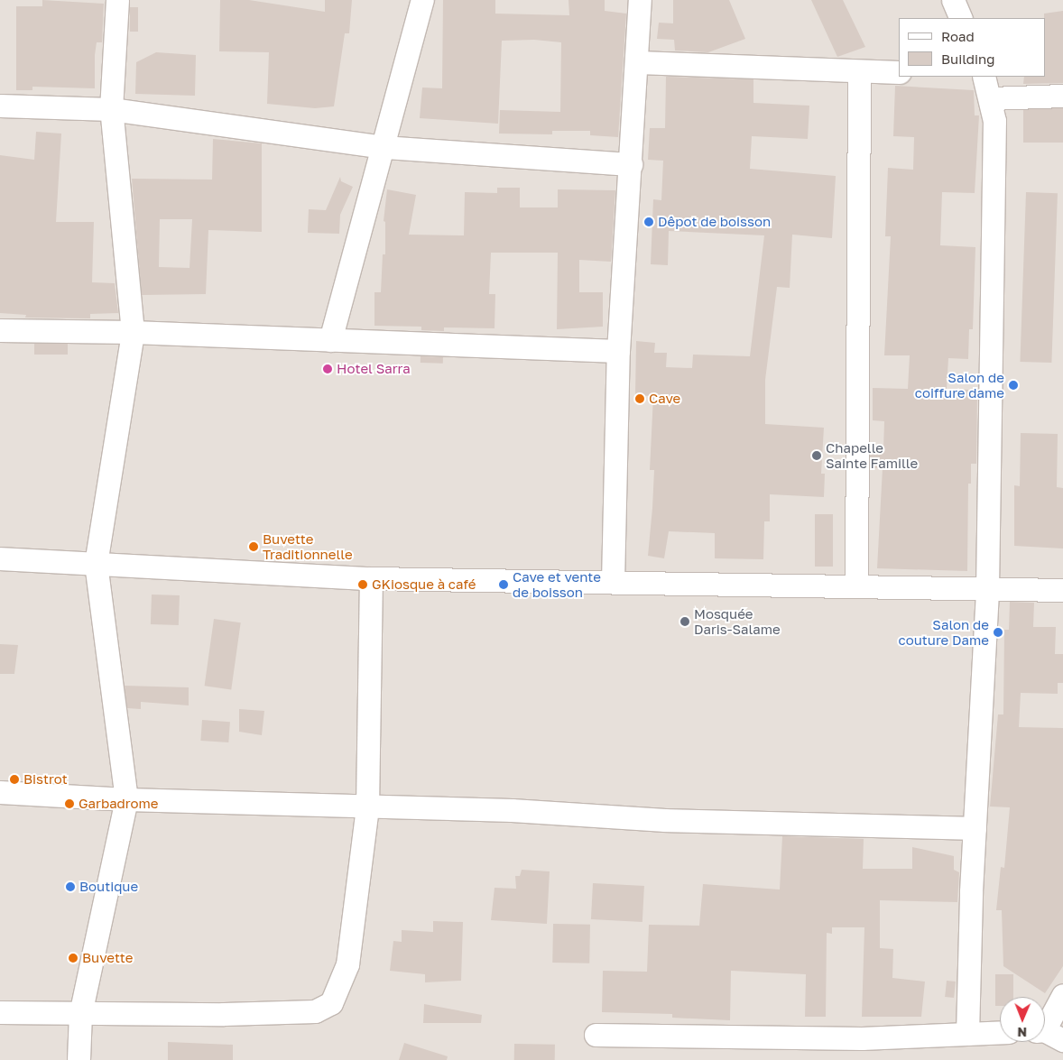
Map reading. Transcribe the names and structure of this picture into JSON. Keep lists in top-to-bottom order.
{
  "places": [
    "Dêpot de boisson",
    "Hotel Sarra",
    "Salon de coiffure dame",
    "Cave",
    "Chapelle Sainte Famille",
    "Buvette Traditionnelle",
    "GKiosque à café",
    "Cave et vente de boisson",
    "Mosquée Daris-Salame",
    "Salon de couture Dame",
    "Bistrot",
    "Garbadrome",
    "Boutique",
    "Buvette"
  ],
  "legend": ["Road", "Building"],
  "north": "bottom"
}
